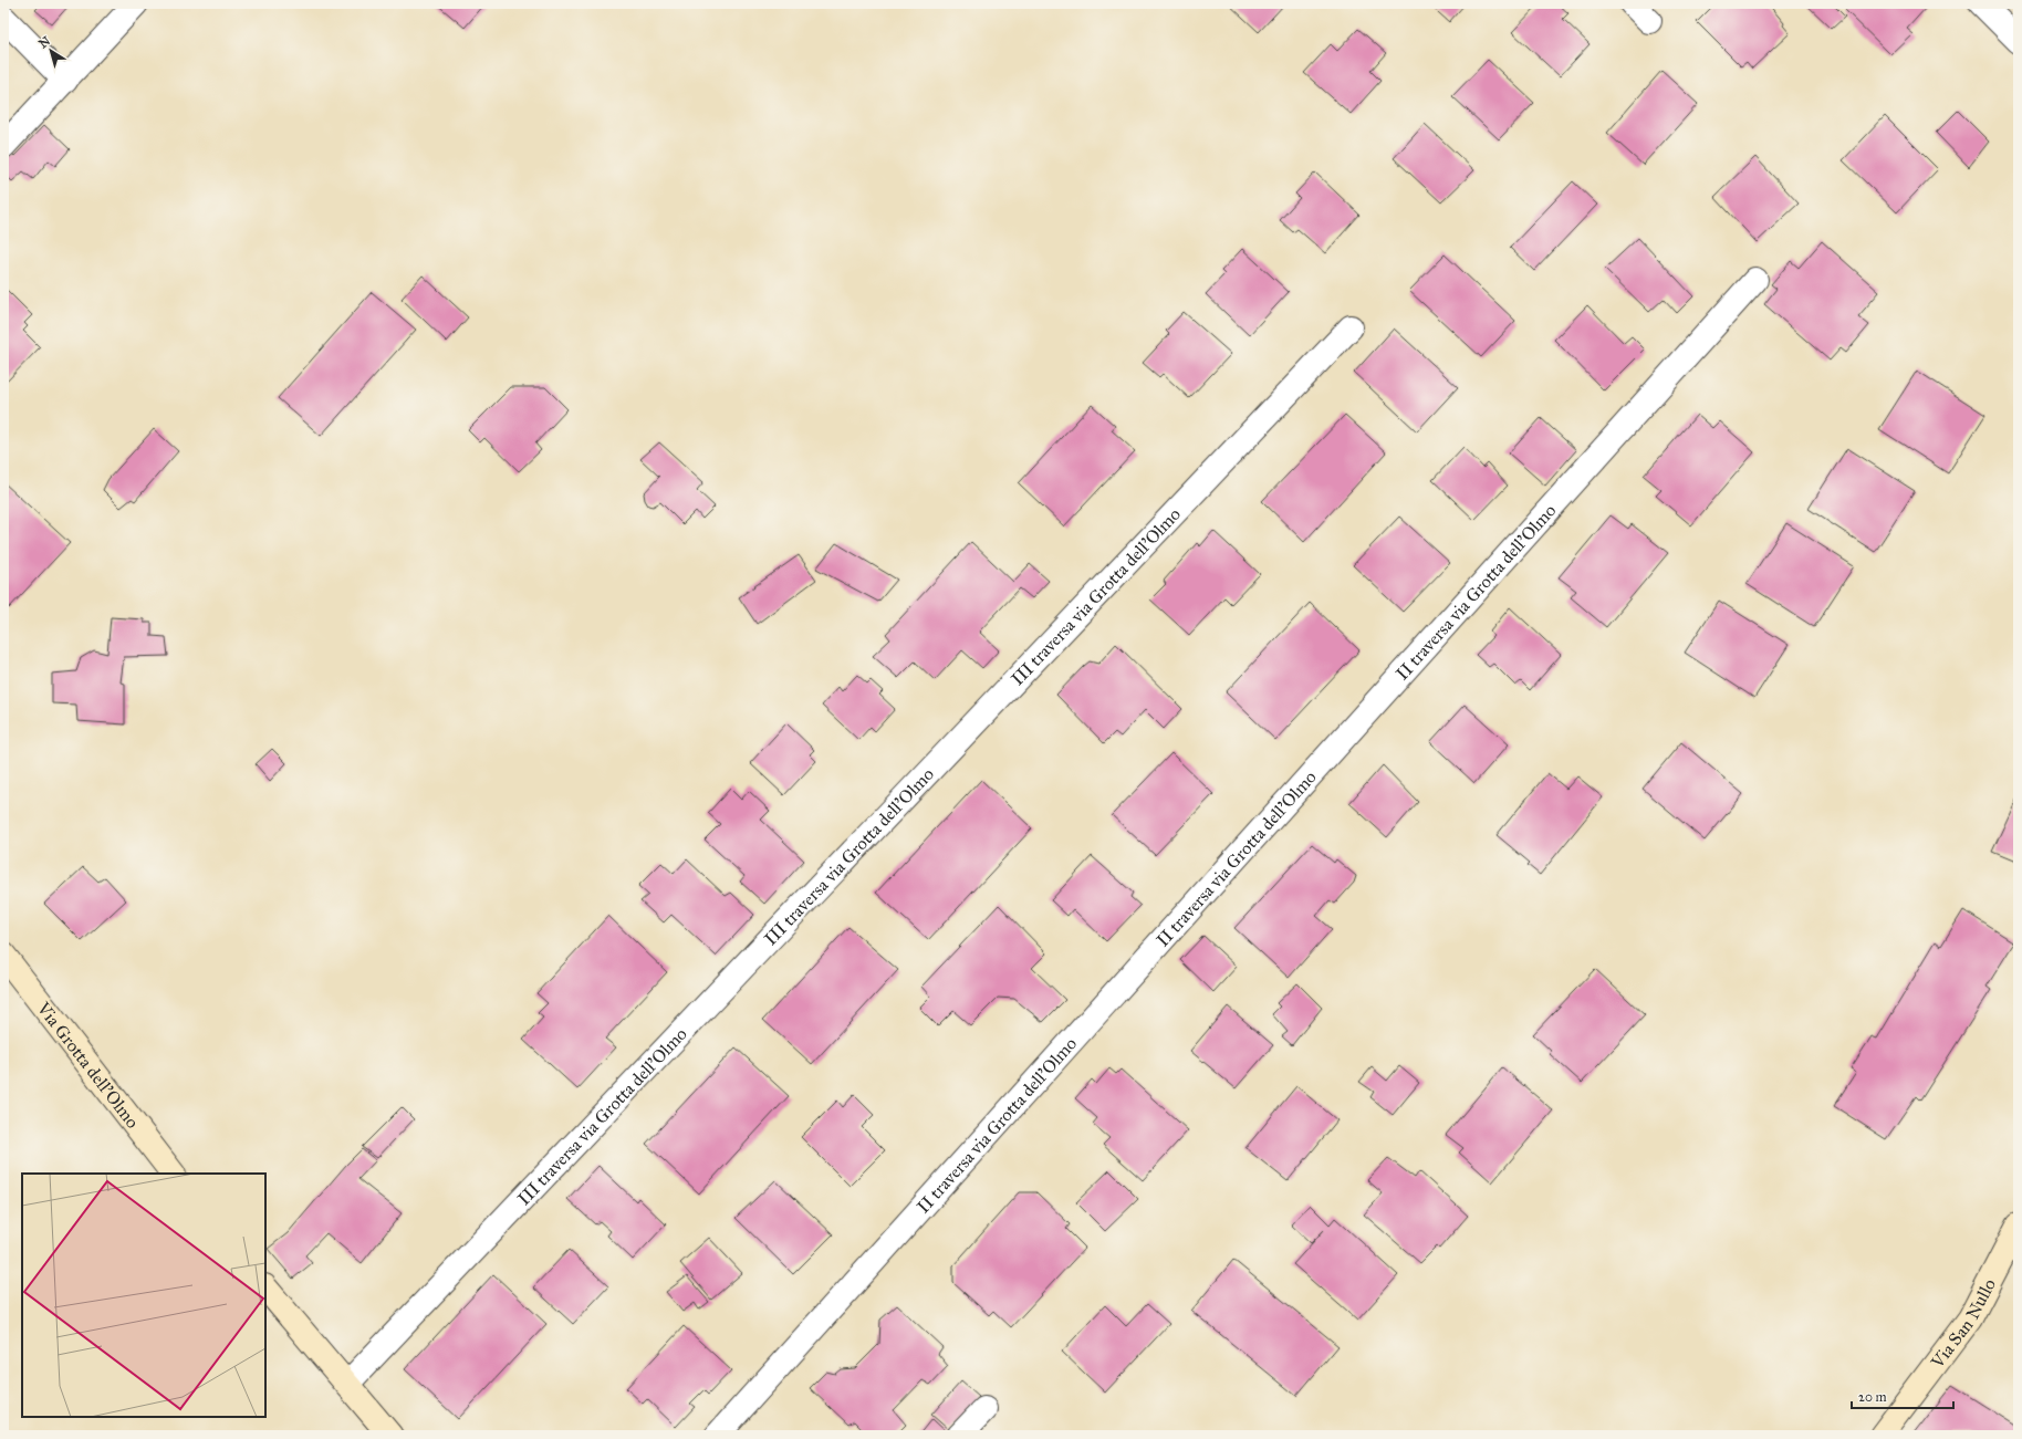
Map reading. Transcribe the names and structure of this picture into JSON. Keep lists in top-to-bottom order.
{
  "streets": {
    "street": [
      "II traversa via Grotta dell'Olmo",
      "III traversa via Grotta dell'Olmo",
      "Via Grotta dell'Olmo",
      "Via San Nullo"
    ]
  },
  "scale_bar": "20 m",
  "north": "top left"
}
